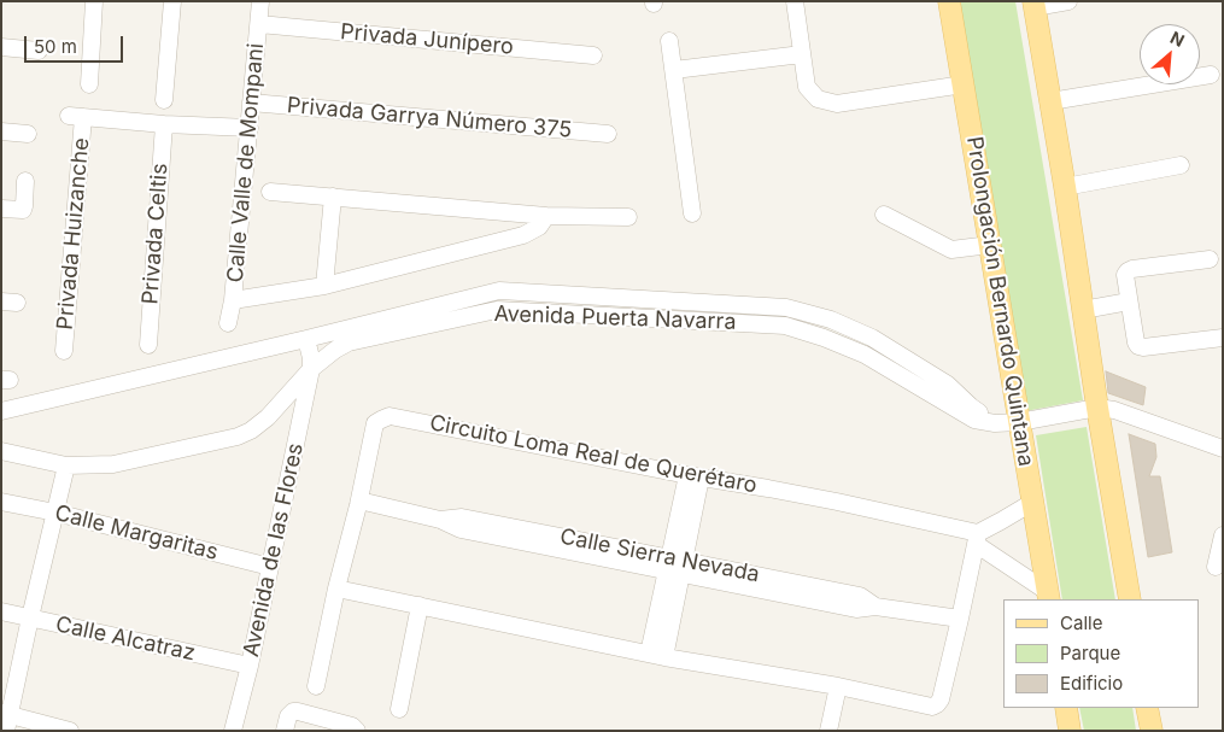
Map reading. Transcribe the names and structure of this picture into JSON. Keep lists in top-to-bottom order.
{
  "streets": {
    "main road": ["Prolongación Bernardo Quintana"],
    "street": [
      "Privada Junípero",
      "Privada Garrya Número 375",
      "Calle Valle de Mompani",
      "Privada Huizanche",
      "Privada Celtis",
      "Avenida Puerta Navarra",
      "Circuito Loma Real de Querétaro",
      "Calle Margaritas",
      "Avenida de las Flores",
      "Calle Sierra Nevada",
      "Calle Alcatraz"
    ]
  },
  "crossings": [
    ["Privada Junípero", "Calle Valle de Mompani"],
    ["Privada Garrya Número 375", "Calle Valle de Mompani"],
    ["Privada Huizanche", "Privada Celtis"],
    ["Prolongación Bernardo Quintana", "Avenida Puerta Navarra"],
    ["Prolongación Bernardo Quintana", "Circuito Loma Real de Querétaro"],
    ["Avenida Puerta Navarra", "Avenida de las Flores"],
    ["Circuito Loma Real de Querétaro", "Calle Sierra Nevada"],
    ["Calle Margaritas", "Avenida de las Flores"],
    ["Avenida de las Flores", "Calle Alcatraz"]
  ],
  "legend": ["Calle", "Parque", "Edificio"],
  "scale_bar": "50 m",
  "north": "top right"
}
